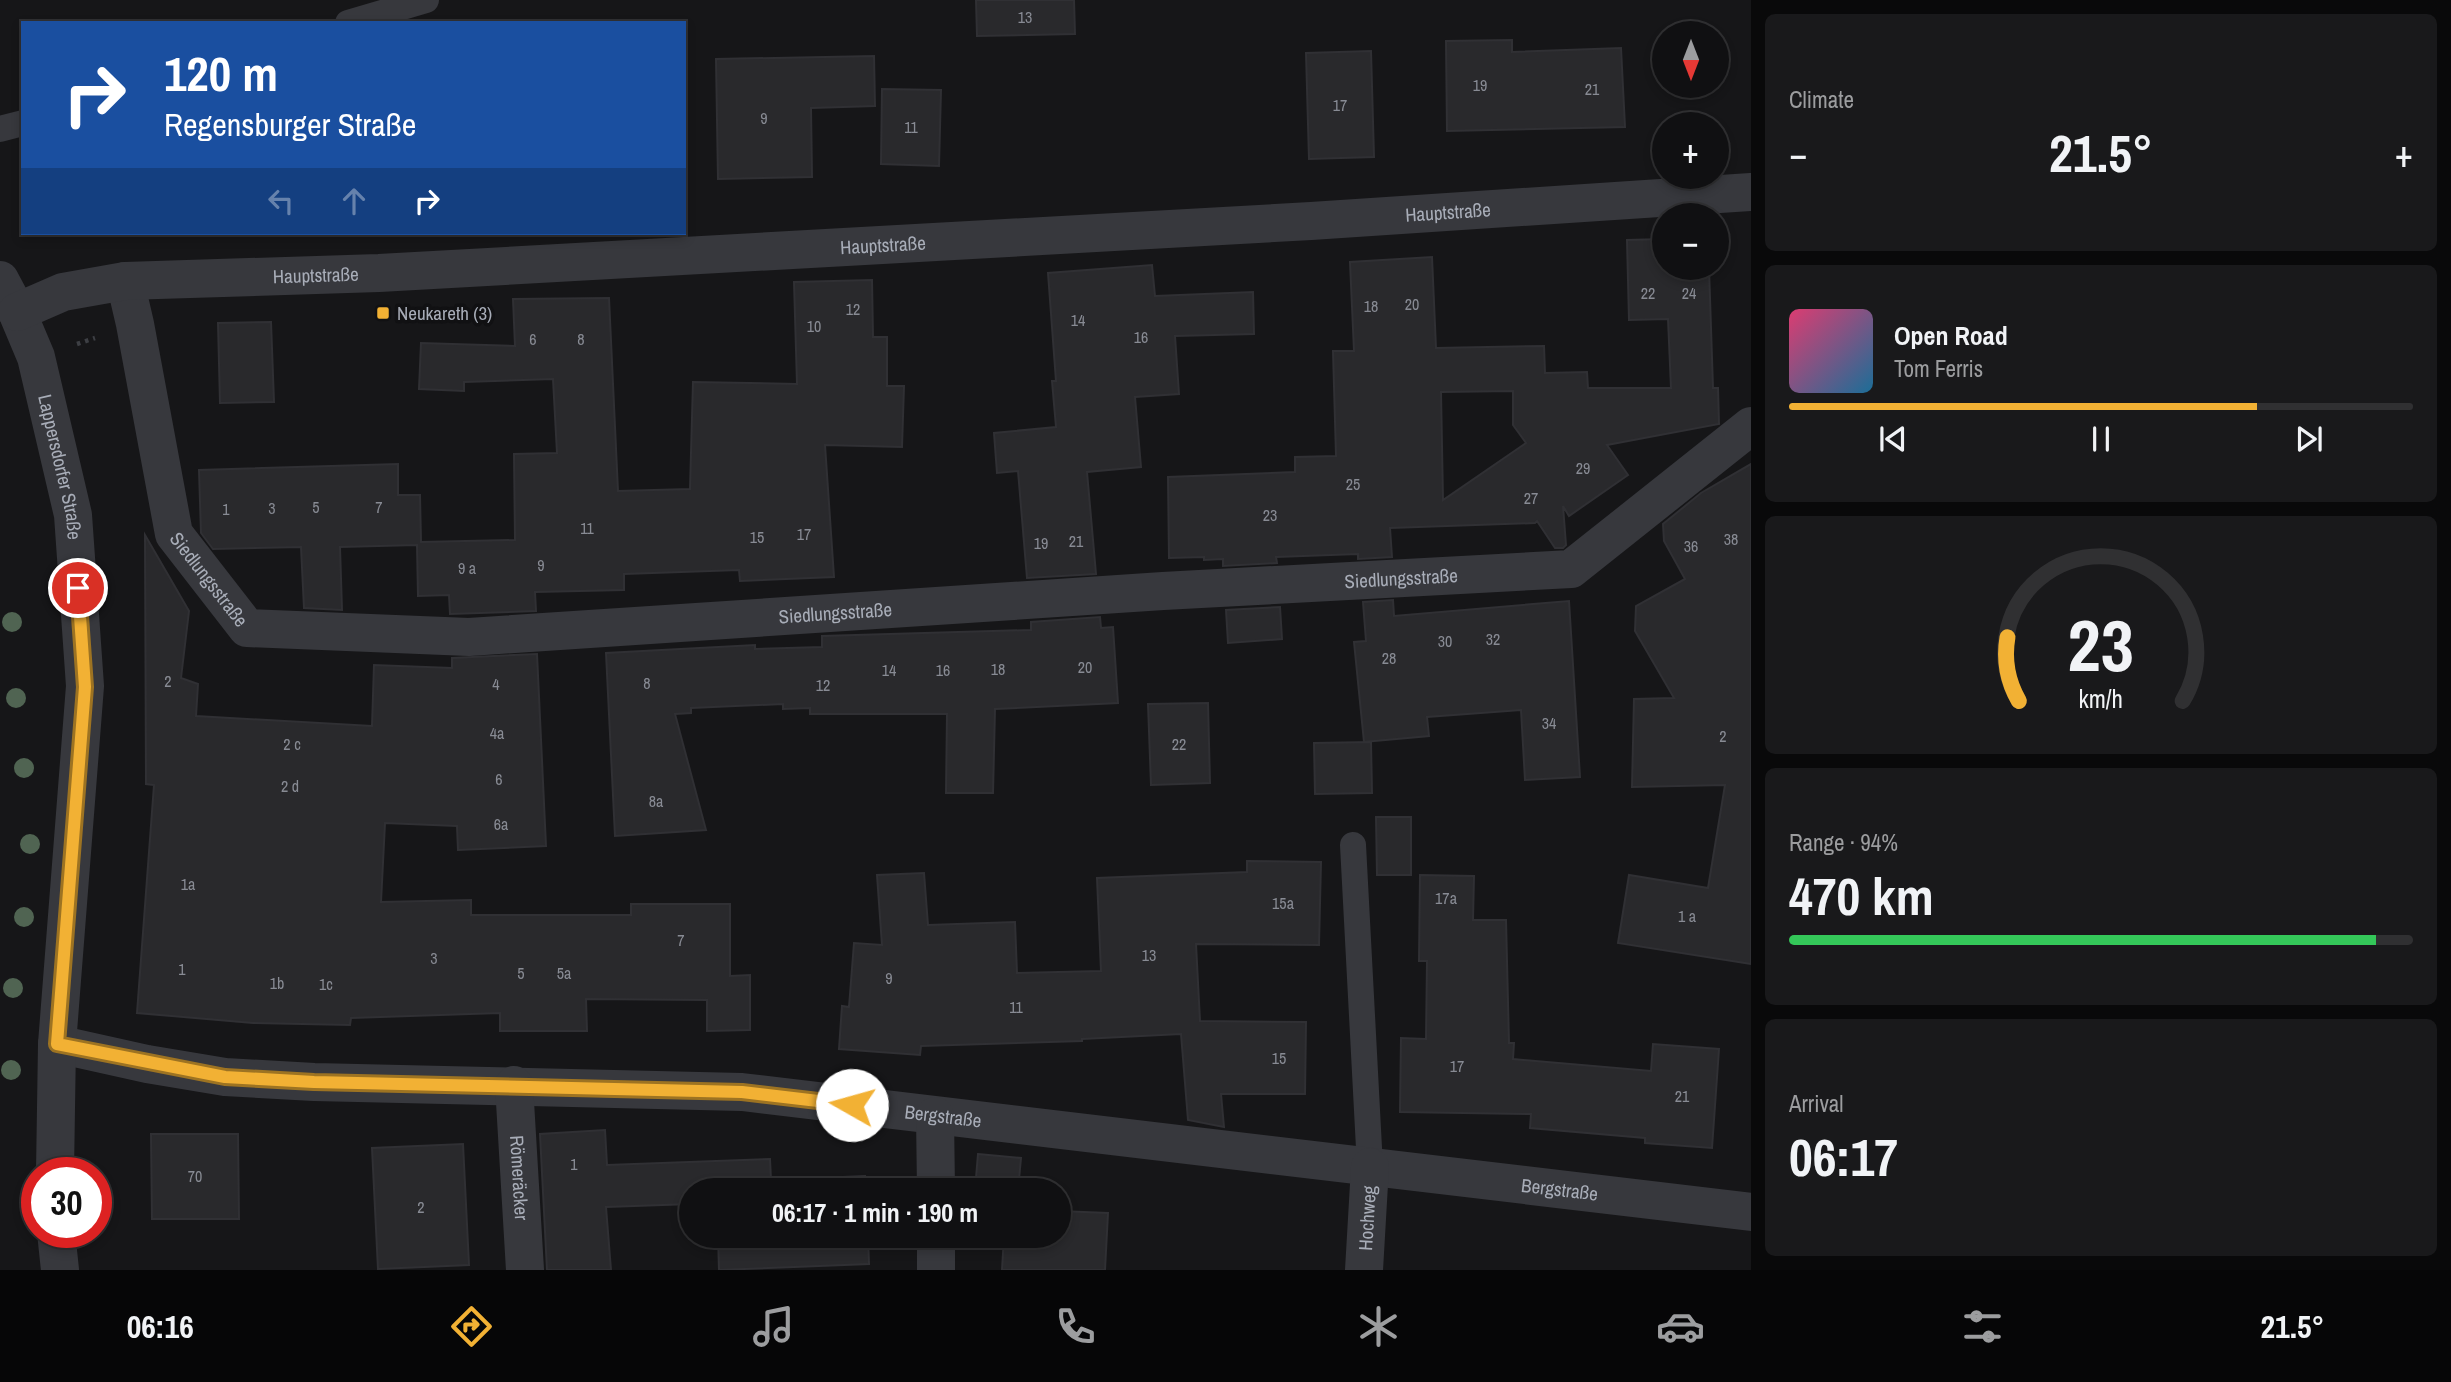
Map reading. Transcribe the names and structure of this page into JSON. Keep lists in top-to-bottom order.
{
  "streets": {
    "street": [
      "Hauptstraße",
      "Lappersdorfer Straße",
      "Siedlungsstraße",
      "Bergstraße",
      "Römeräcker",
      "Hochweg"
    ]
  },
  "crossings": [
    ["Hauptstraße", "Lappersdorfer Straße"],
    ["Hauptstraße", "Siedlungsstraße"],
    ["Lappersdorfer Straße", "Bergstraße"],
    ["Bergstraße", "Römeräcker"],
    ["Bergstraße", "Hochweg"]
  ],
  "places": {
    "transit": ["Neukareth (3)"]
  },
  "house_numbers": [
    "13",
    "19",
    "21",
    "17",
    "9",
    "11",
    "22",
    "24",
    "20",
    "18",
    "12",
    "14",
    "10",
    "16",
    "6",
    "8",
    "29",
    "25",
    "27",
    "5",
    "7",
    "3",
    "1",
    "23",
    "11",
    "17",
    "15",
    "38",
    "21",
    "19",
    "36",
    "9",
    "9 a",
    "32",
    "30",
    "28",
    "20",
    "18",
    "14",
    "16",
    "2",
    "8",
    "4",
    "12",
    "34",
    "4a",
    "2",
    "2 c",
    "22",
    "6",
    "2 d",
    "8a",
    "6a",
    "1a",
    "17a",
    "15a",
    "1 a",
    "7",
    "13",
    "3",
    "1",
    "5",
    "5a",
    "9",
    "1b",
    "1c",
    "11",
    "15",
    "17",
    "21",
    "1",
    "70",
    "2"
  ],
  "north": "bottom",
  "page": {
    "tile": [
      "Climate",
      ["Range · 94%", "470 km"],
      ["Arrival", "06:17"]
    ],
    "map_buttons": ["+", "−"],
    "turn": ["120 m", "Regensburger Straße"],
    "heat": ["−", "21.5°", "+"],
    "song": ["Open Road", "Tom Ferris"],
    "limit": "30",
    "trip": "06:17 · 1 min · 190 m",
    "tabs": ["06:16", "21.5°"],
    "gauge": ["23", "km/h"]
  }
}
